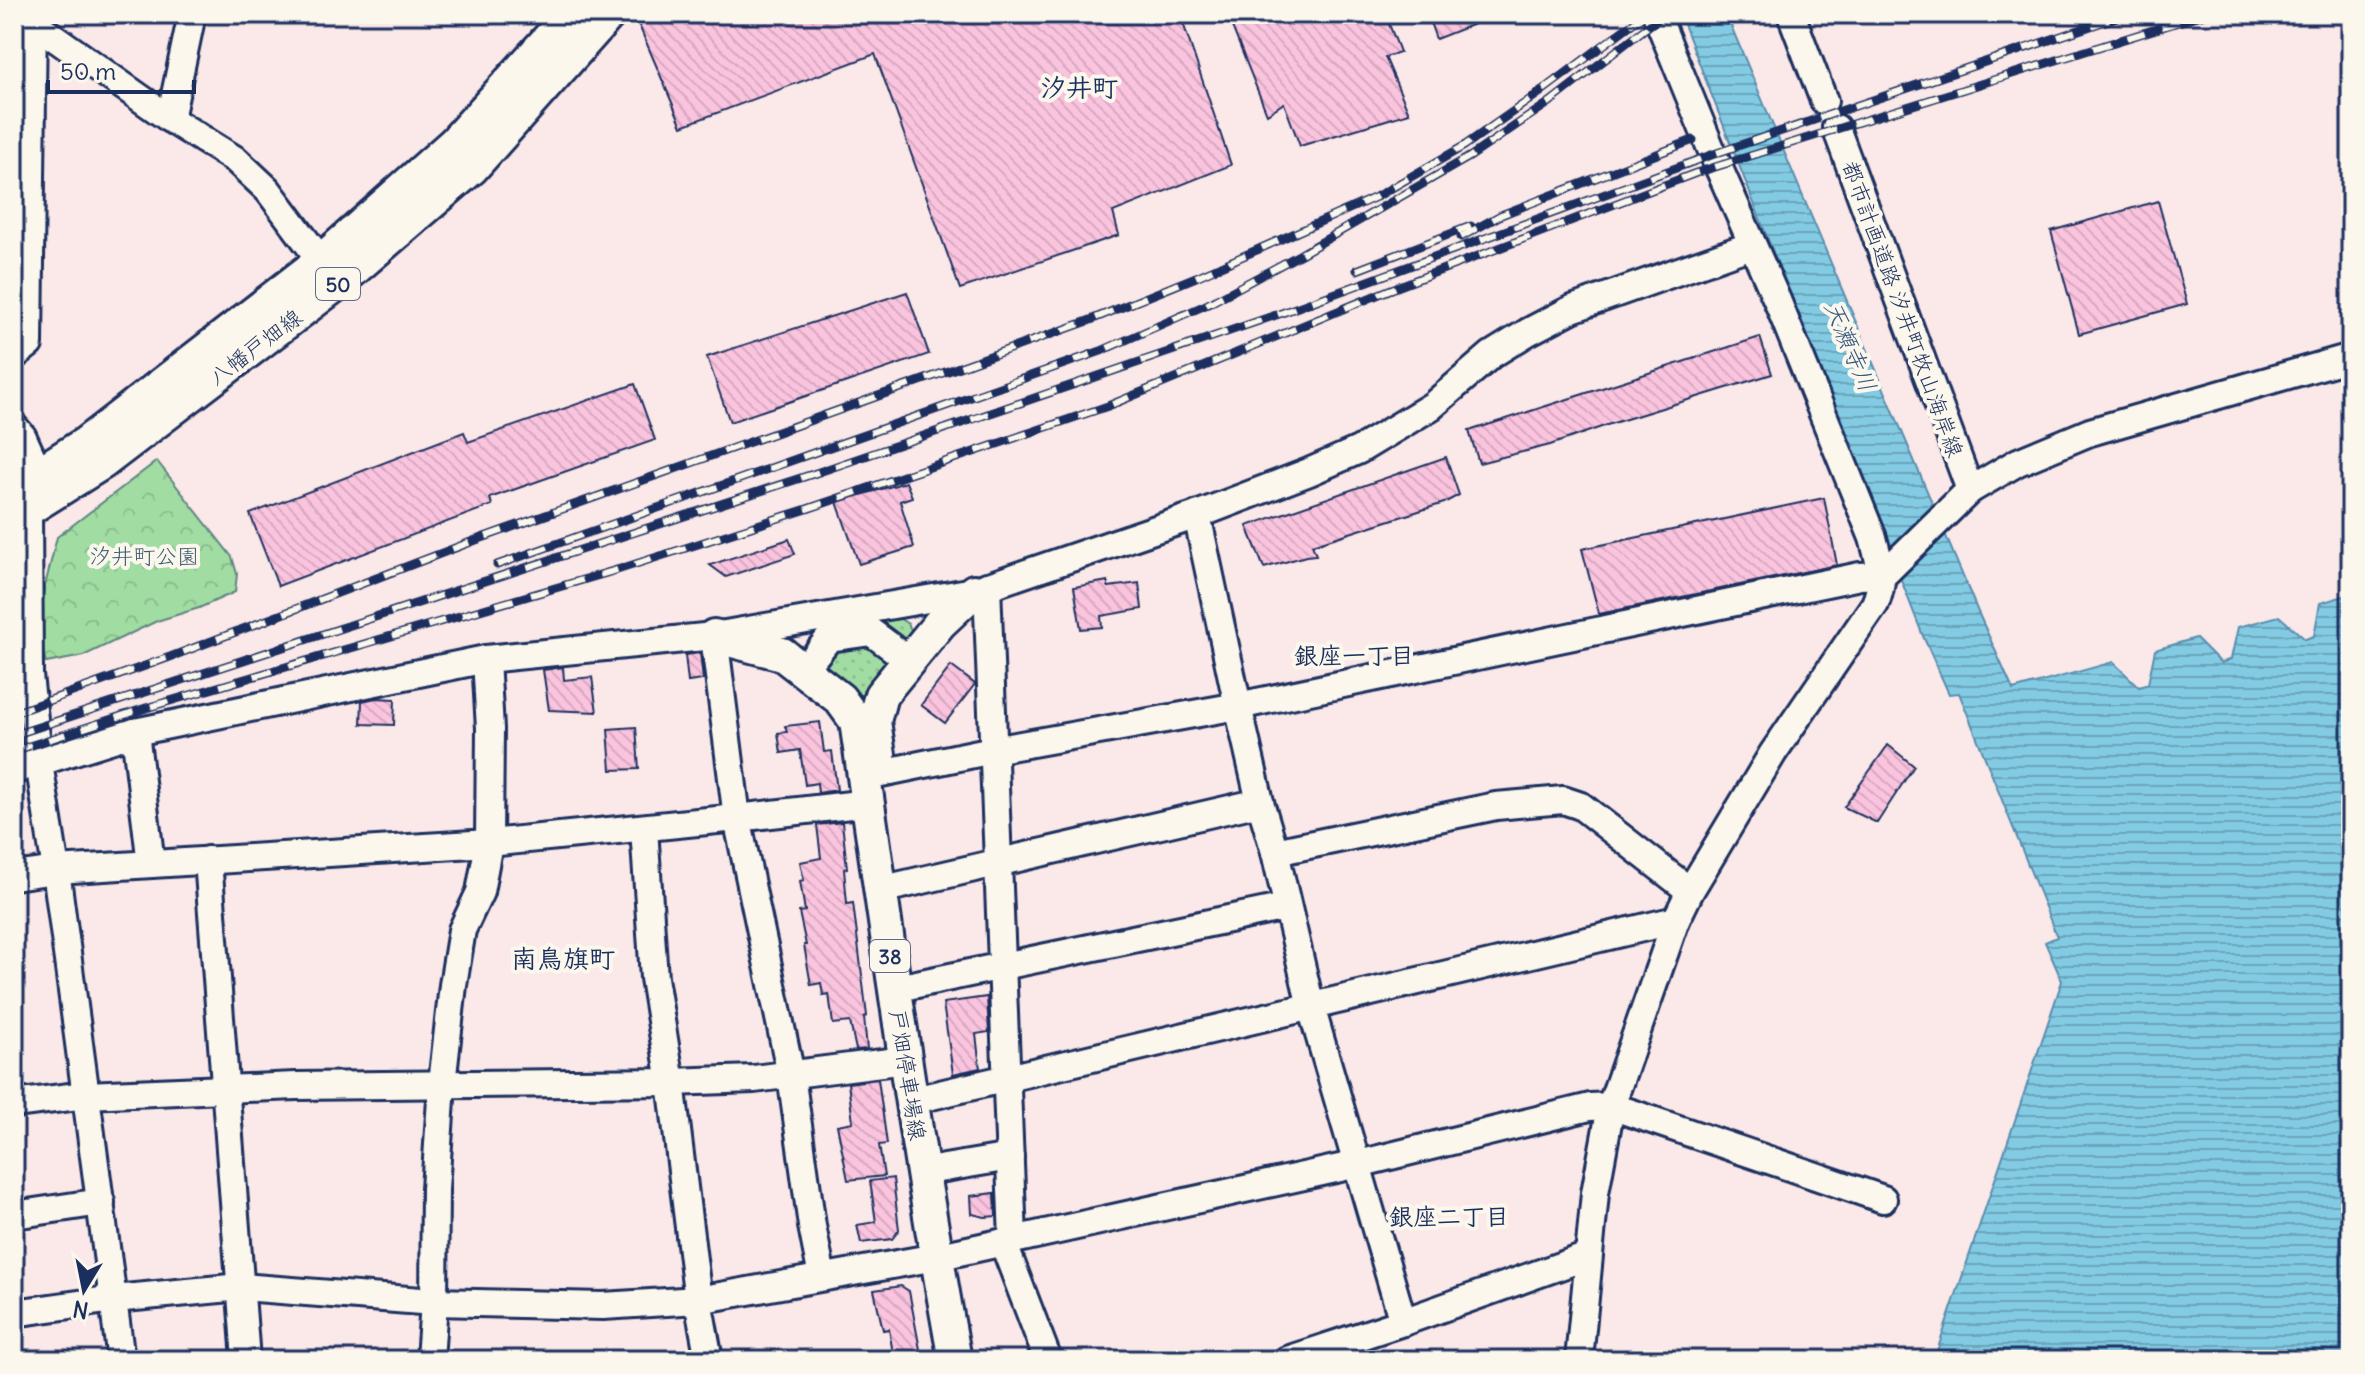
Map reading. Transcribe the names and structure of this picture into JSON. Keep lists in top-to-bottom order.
{
  "streets": {
    "main road": [
      "50",
      "八幡戸畑線",
      "38",
      "戸畑停車場線"
    ],
    "street": ["都市計画道路 汐井町牧山海岸線"]
  },
  "districts": [
    "汐井町",
    "銀座一丁目",
    "南鳥旗町",
    "銀座二丁目"
  ],
  "water": ["天瀬寺川"],
  "parks": ["汐井町公園"],
  "scale_bar": "50 m",
  "north": "bottom"
}
